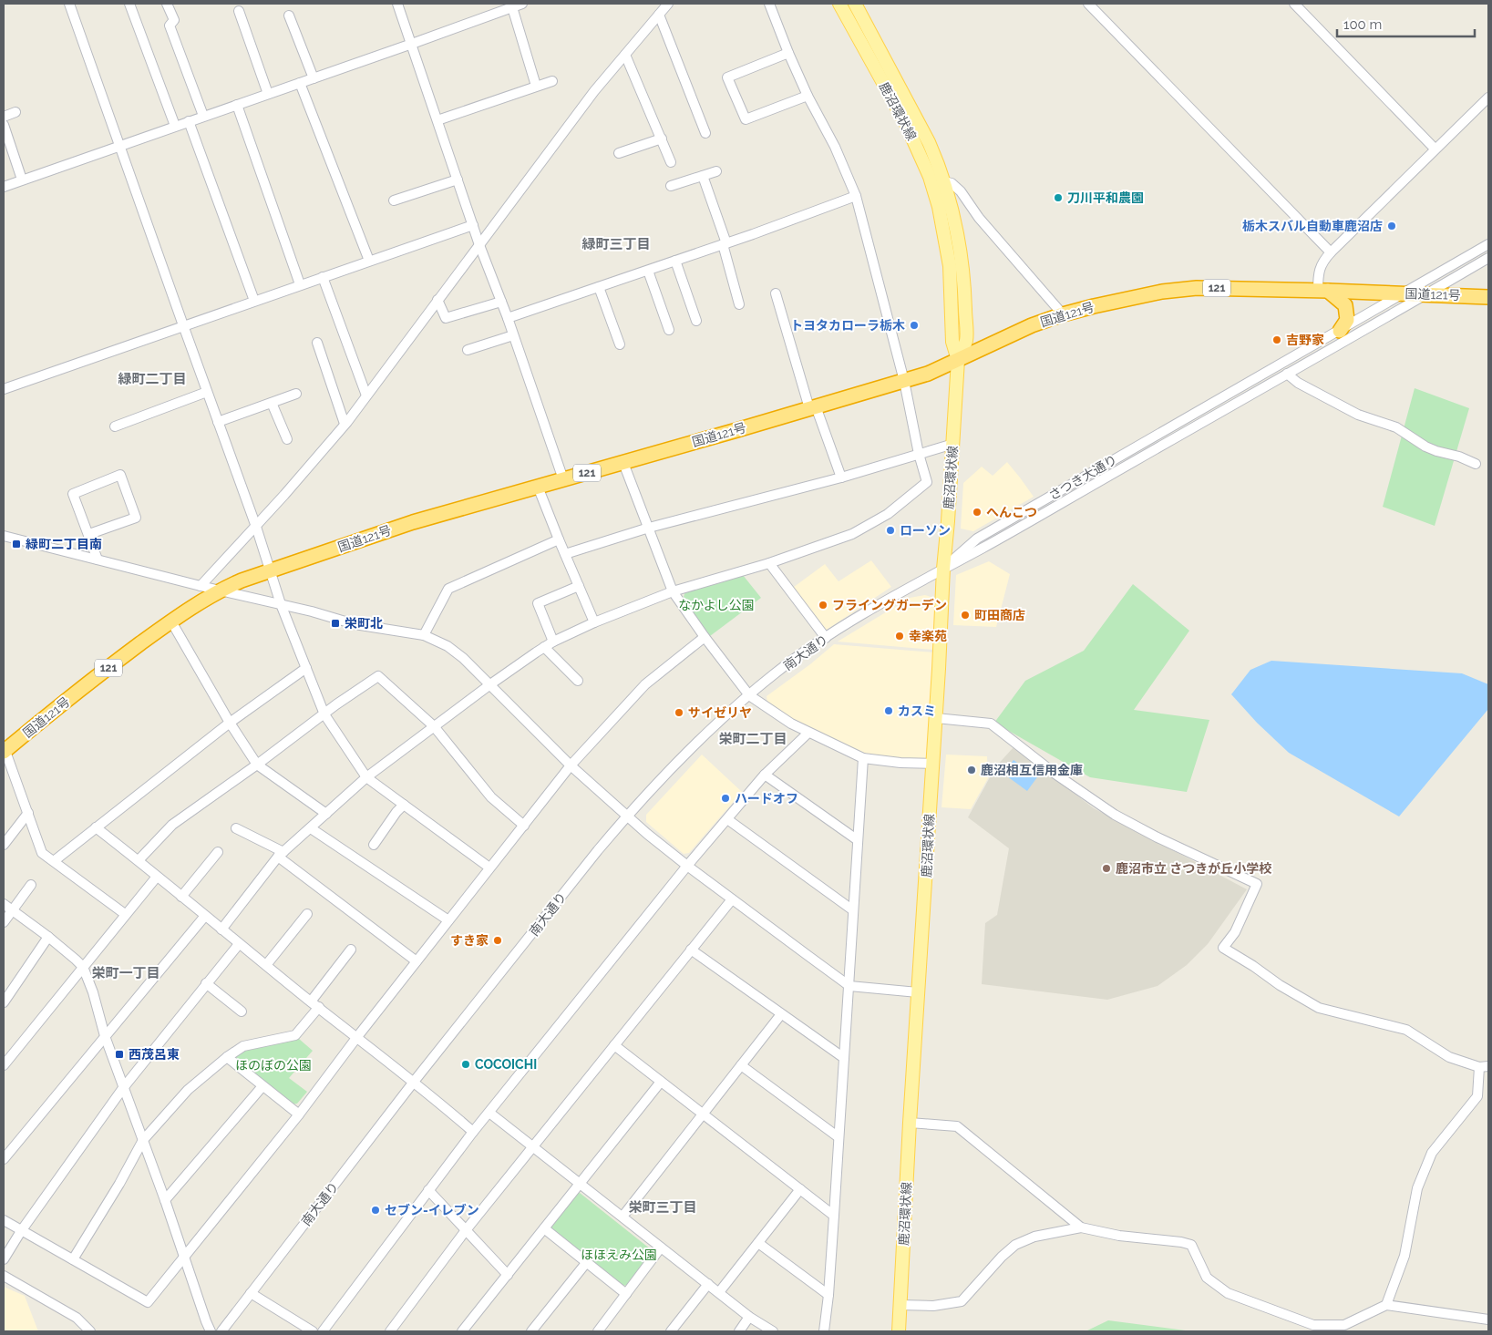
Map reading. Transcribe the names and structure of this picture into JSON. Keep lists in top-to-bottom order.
{
  "streets": {
    "highway": ["121", "国道121号"],
    "main road": ["鹿沼環状線"],
    "street": ["さつき大通り", "南大通り"]
  },
  "crossings": [
    ["鹿沼環状線", "国道121号"],
    ["鹿沼環状線", "さつき大通り"],
    ["鹿沼環状線", "南大通り"],
    ["国道121号", "さつき大通り"],
    ["さつき大通り", "南大通り"]
  ],
  "districts": [
    "緑町三丁目",
    "緑町二丁目",
    "栄町二丁目",
    "栄町一丁目",
    "栄町三丁目"
  ],
  "parks": ["なかよし公園", "ほのぼの公園", "ほほえみ公園"],
  "places": {
    "other": [
      "刀川平和農園",
      "栃木スバル自動車鹿沼店",
      "トヨタカローラ栃木",
      "吉野家",
      "へんこつ",
      "ローソン",
      "フライングガーデン",
      "町田商店",
      "幸楽苑",
      "カスミ",
      "サイゼリヤ",
      "鹿沼相互信用金庫",
      "ハードオフ",
      "鹿沼市立 さつきが丘小学校",
      "すき家",
      "COCOICHI",
      "セブン-イレブン"
    ],
    "transit": ["緑町二丁目南", "栄町北", "西茂呂東"]
  },
  "scale_bar": "100 m"
}
